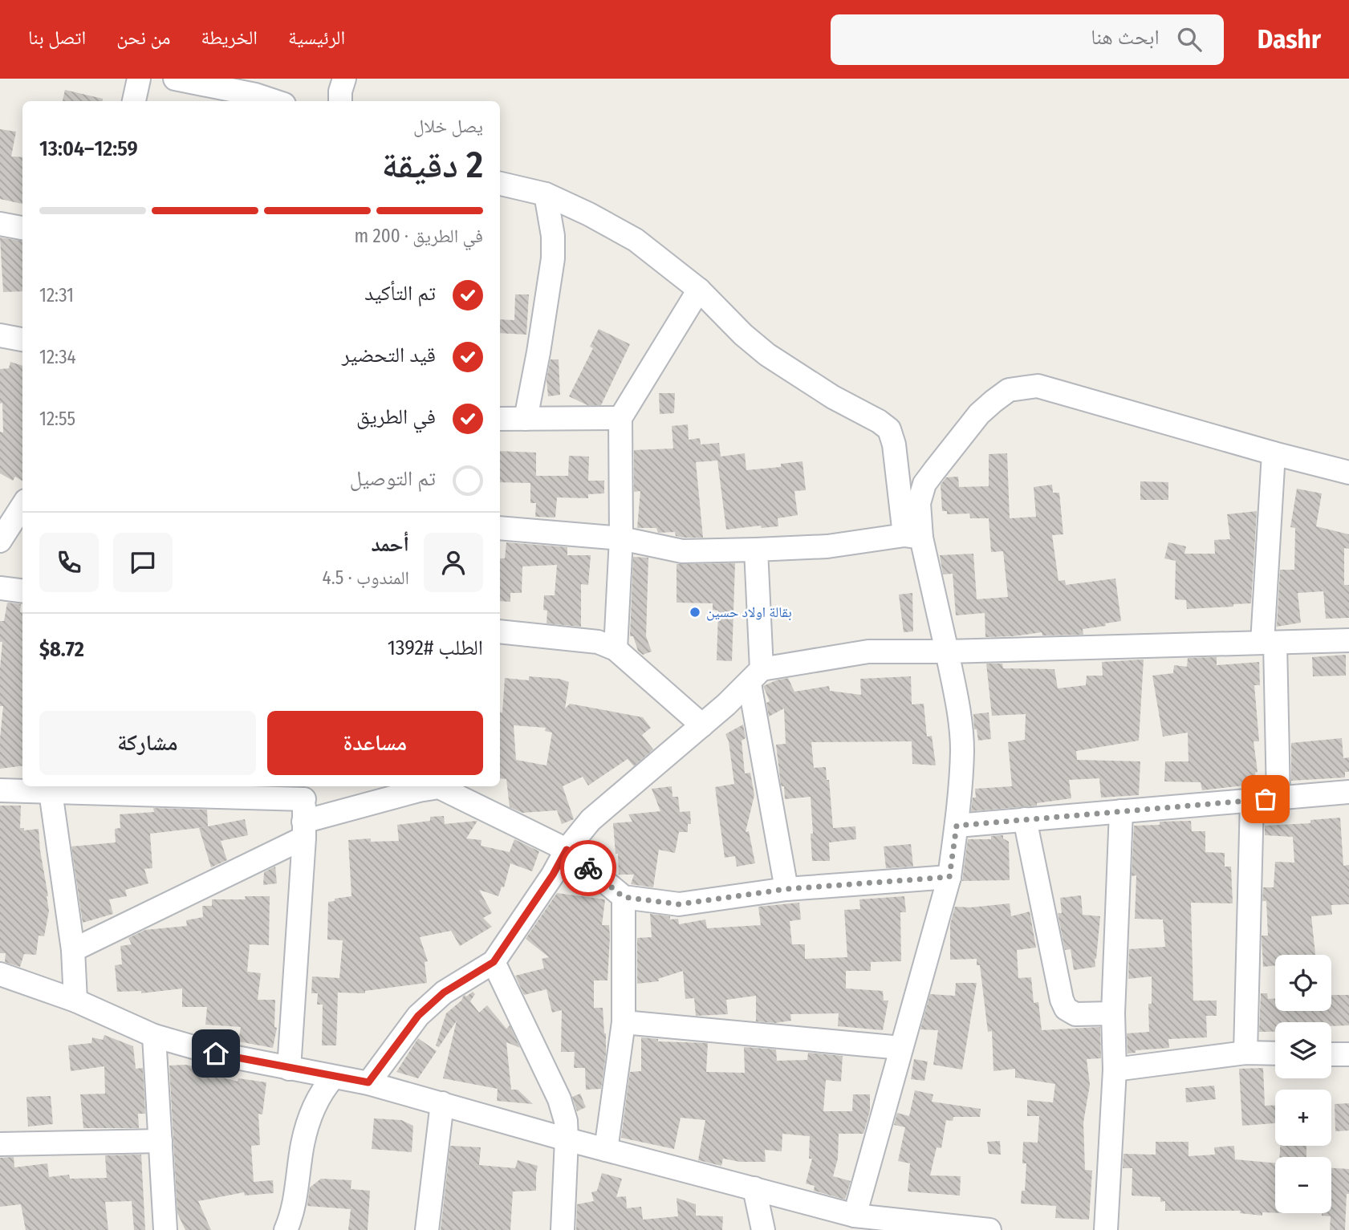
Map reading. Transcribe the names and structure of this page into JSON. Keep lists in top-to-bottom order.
{
  "places": ["بقالة اولاد حسين"],
  "page": {
    "header": "Dashr",
    "search": "ابحث هنا",
    "nav": [
      "الرئيسية",
      "الخريطة",
      "من نحن",
      "اتصل بنا"
    ],
    "heading": ["2 دقيقة", "يصل خلال", "12:59–13:04"],
    "panel": [
      "أحمد",
      "المندوب · 4.5",
      "الطلب #1392",
      "$8.72"
    ],
    "bar": "في الطريق · 200 m",
    "list": [
      ["تم التأكيد", "12:31"],
      ["قيد التحضير", "12:34"],
      ["في الطريق", "12:55"],
      "تم التوصيل"
    ],
    "buttons": ["مساعدة", "مشاركة"],
    "map_buttons": ["+", "−"]
  }
}
